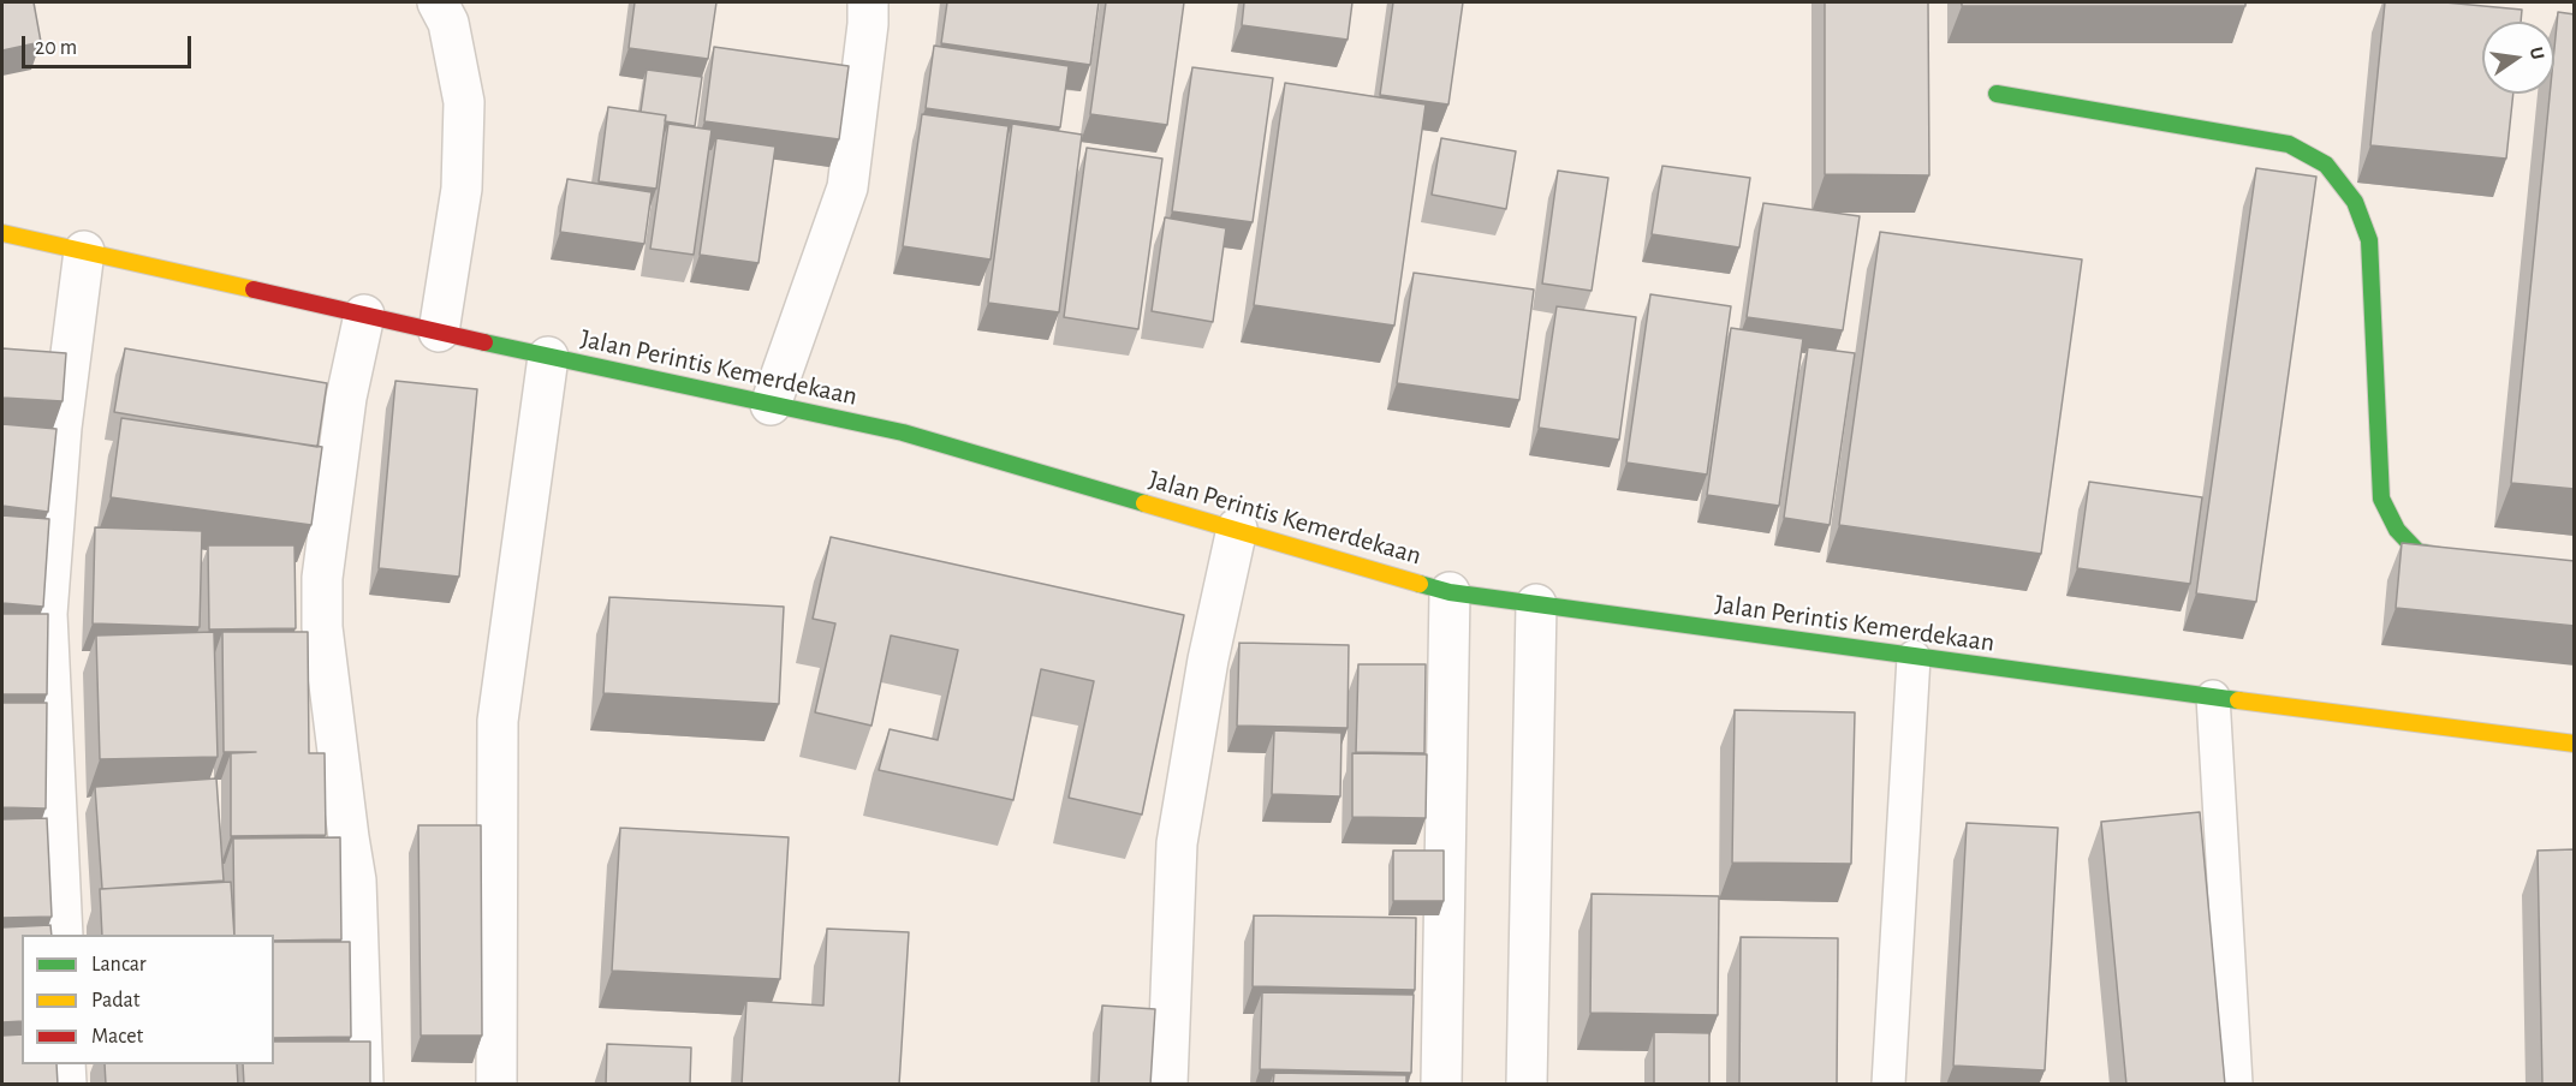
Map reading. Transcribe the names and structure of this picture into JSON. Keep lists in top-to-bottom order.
{
  "streets": {
    "main road": ["Jalan Perintis Kemerdekaan"]
  },
  "legend": ["Lancar", "Padat", "Macet"],
  "scale_bar": "20 m",
  "north": "right"
}
